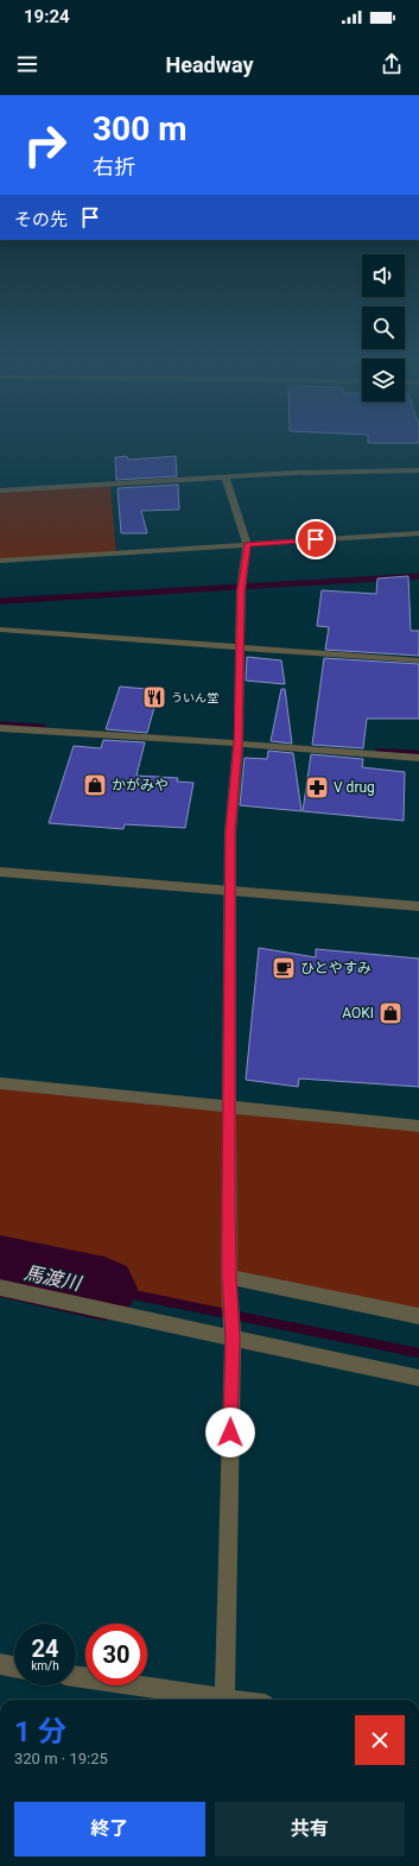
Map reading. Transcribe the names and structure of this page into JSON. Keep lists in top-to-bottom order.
{
  "water": ["馬渡川"],
  "places": {
    "restaurant": ["ういん堂"],
    "shop": ["かがみや", "AOKI"],
    "pharmacy": ["V drug"],
    "cafe": ["ひとやすみ"]
  },
  "page": {
    "status": "19:24",
    "header": "Headway",
    "turn": ["300 m", "右折"],
    "then": "その先",
    "speed": "24 km/h",
    "limit": "30",
    "heading": ["1 分", "320 m · 19:25"],
    "buttons": ["終了", "共有"]
  }
}
